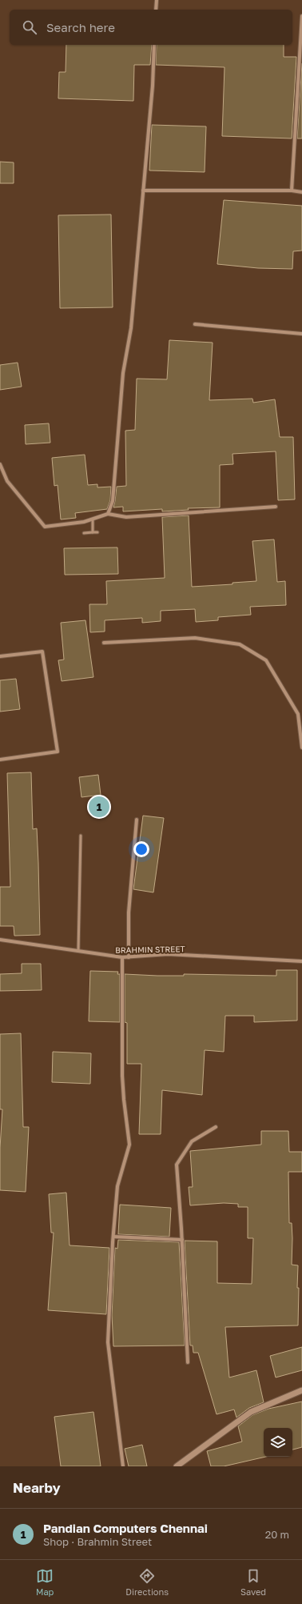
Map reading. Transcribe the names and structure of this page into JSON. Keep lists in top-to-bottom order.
{
  "streets": {
    "street": ["BRAHMIN STREET"]
  },
  "page": {
    "search": "Search here",
    "pins": "1",
    "heading": "Nearby",
    "list": [
      {
        "mark": "1",
        "name": "Pandian Computers Chennai",
        "note": "Shop · Brahmin Street",
        "value": "20 m"
      }
    ],
    "nav": ["Map", "Directions", "Saved"]
  }
}
